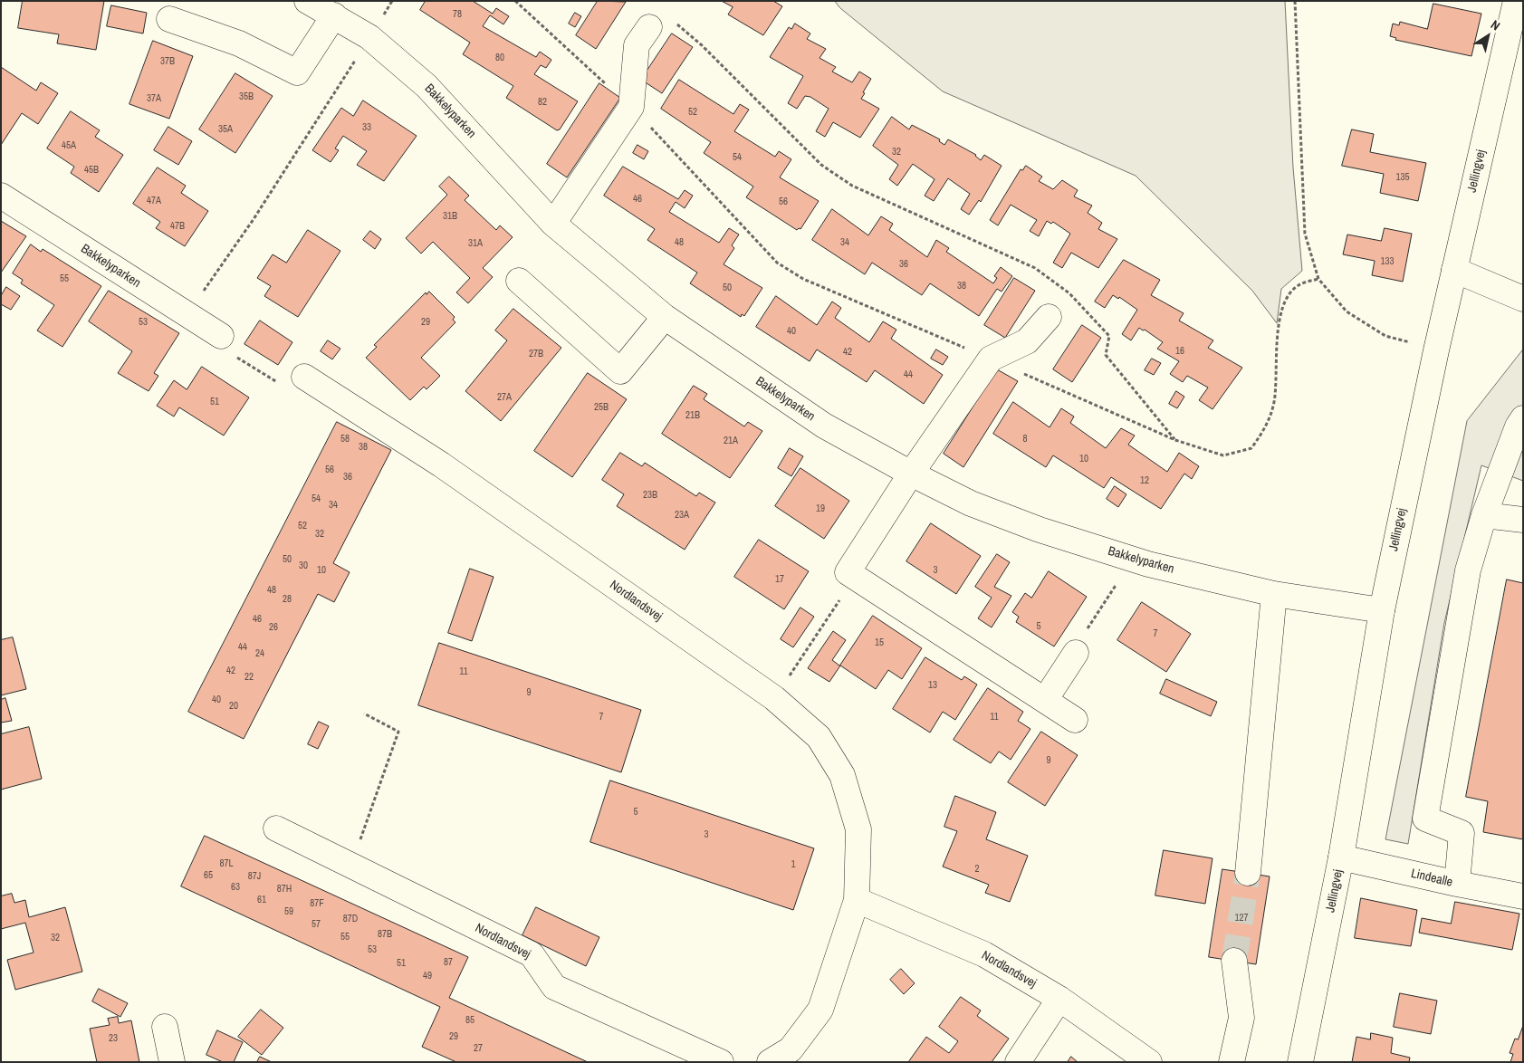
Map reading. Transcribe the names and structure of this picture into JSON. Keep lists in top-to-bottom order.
{
  "streets": {
    "street": [
      "Bakkelyparken",
      "Jellingvej",
      "Nordlandsvej",
      "Lindealle"
    ]
  },
  "crossings": [
    ["Bakkelyparken", "Jellingvej"],
    ["Jellingvej", "Lindealle"]
  ],
  "house_numbers": [
    "78",
    "80",
    "37B",
    "35B",
    "37A",
    "82",
    "52",
    "33",
    "35A",
    "45A",
    "32",
    "54",
    "45B",
    "135",
    "46",
    "47A",
    "56",
    "31B",
    "47B",
    "48",
    "34",
    "31A",
    "133",
    "36",
    "55",
    "38",
    "50",
    "53",
    "29",
    "40",
    "16",
    "42",
    "27B",
    "44",
    "27A",
    "51",
    "25B",
    "21B",
    "58",
    "8",
    "21A",
    "38",
    "10",
    "56",
    "36",
    "12",
    "23B",
    "54",
    "34",
    "19",
    "23A",
    "52",
    "32",
    "50",
    "30",
    "10",
    "3",
    "17",
    "48",
    "28",
    "46",
    "5",
    "26",
    "7",
    "15",
    "44",
    "24",
    "42",
    "11",
    "22",
    "13",
    "9",
    "40",
    "20",
    "7",
    "11",
    "9",
    "5",
    "3",
    "87L",
    "1",
    "2",
    "65",
    "87J",
    "63",
    "87H",
    "61",
    "87F",
    "59",
    "127",
    "87D",
    "57",
    "87B",
    "55",
    "32",
    "53",
    "87",
    "51",
    "49",
    "85",
    "29",
    "23",
    "27"
  ],
  "north": "top right"
}
